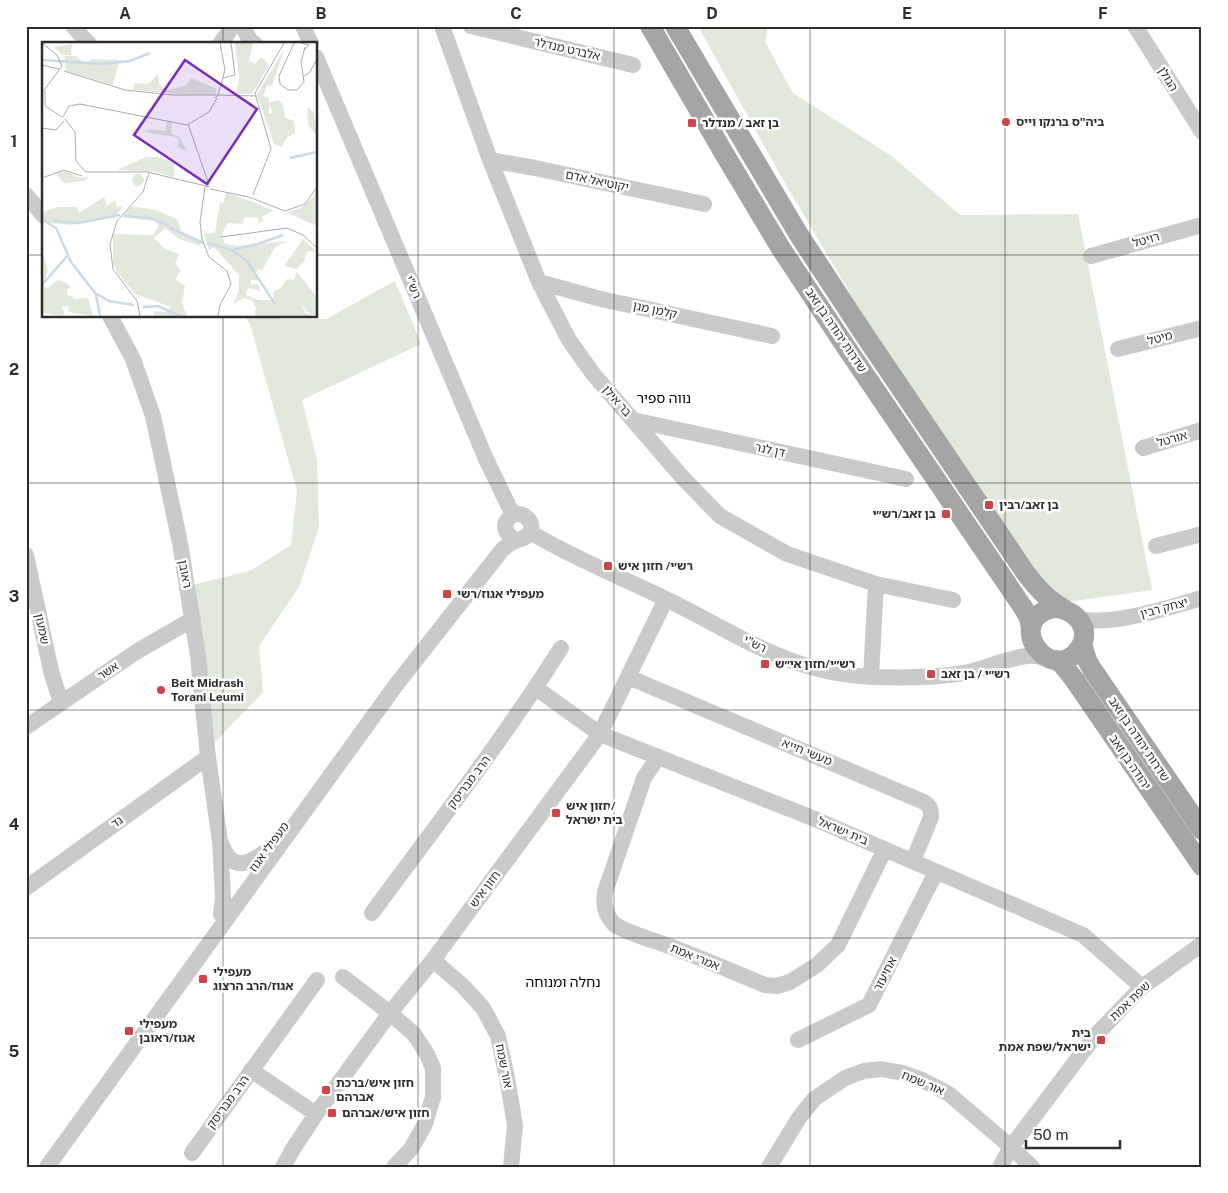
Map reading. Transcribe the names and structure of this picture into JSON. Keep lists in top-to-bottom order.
{
  "streets": {
    "main road": ["שדרות יהודה בן זאב", "יהודה בן זאב"],
    "street": [
      "אלברט מנדלר",
      "הגולן",
      "יקוטיאל אדם",
      "רויטל",
      "רש\"י",
      "קלמן מגן",
      "מיטל",
      "בר אילן",
      "אורטל",
      "דן לנר",
      "ראובן",
      "יצחק רבין",
      "שמעון",
      "אשר",
      "מעשי חייא",
      "הרב מבריסק",
      "גד",
      "בית ישראל",
      "מעפילי אגוז",
      "חזון איש",
      "אמרי אמת",
      "אחיעזר",
      "שפת אמת",
      "אור שמח"
    ]
  },
  "crossings": [
    ["יקוטיאל אדם", "בר אילן"],
    ["רש\"י", "שדרות יהודה בן זאב"],
    ["רש\"י", "יצחק רבין"],
    ["רש\"י", "יהודה בן זאב"],
    ["רש\"י", "מעפילי אגוז"],
    ["רש\"י", "חזון איש"],
    ["קלמן מגן", "בר אילן"],
    ["שדרות יהודה בן זאב", "יצחק רבין"],
    ["שדרות יהודה בן זאב", "יהודה בן זאב"],
    ["בר אילן", "דן לנר"],
    ["ראובן", "אשר"],
    ["ראובן", "גד"],
    ["ראובן", "מעפילי אגוז"],
    ["יצחק רבין", "יהודה בן זאב"],
    ["שמעון", "אשר"],
    ["מעשי חייא", "בית ישראל"],
    ["מעשי חייא", "חזון איש"],
    ["הרב מבריסק", "בית ישראל"],
    ["בית ישראל", "חזון איש"],
    ["בית ישראל", "אמרי אמת"],
    ["בית ישראל", "אחיעזר"],
    ["בית ישראל", "שפת אמת"],
    ["חזון איש", "אור שמח"],
    ["שפת אמת", "אור שמח"]
  ],
  "districts": ["נווה ספיר", "נחלה ומנוחה"],
  "places": {
    "other": ["ביה\"ס ברנקו וייס", "Beit Midrash Torani Leumi"],
    "transit": [
      "בן זאב / מנדלר",
      "בן זאב/רבין",
      "בן זאב/רש״י",
      "רש׳י/ חזון איש",
      "מעפילי אגוז/רשי",
      "רש״י/חזון אי״ש",
      "רש״י / בן זאב",
      "חזון איש/ בית ישראל",
      "מעפילי אגוז/הרב הרצוג",
      "מעפילי אגוז/ראובן",
      "בית ישראל/שפת אמת",
      "חזון איש/ברכת אברהם",
      "חזון איש/אברהם"
    ]
  },
  "scale_bar": "50 m",
  "grid": {
    "columns": [
      "A",
      "B",
      "C",
      "D",
      "E",
      "F"
    ],
    "rows": [
      "1",
      "2",
      "3",
      "4",
      "5"
    ]
  }
}
